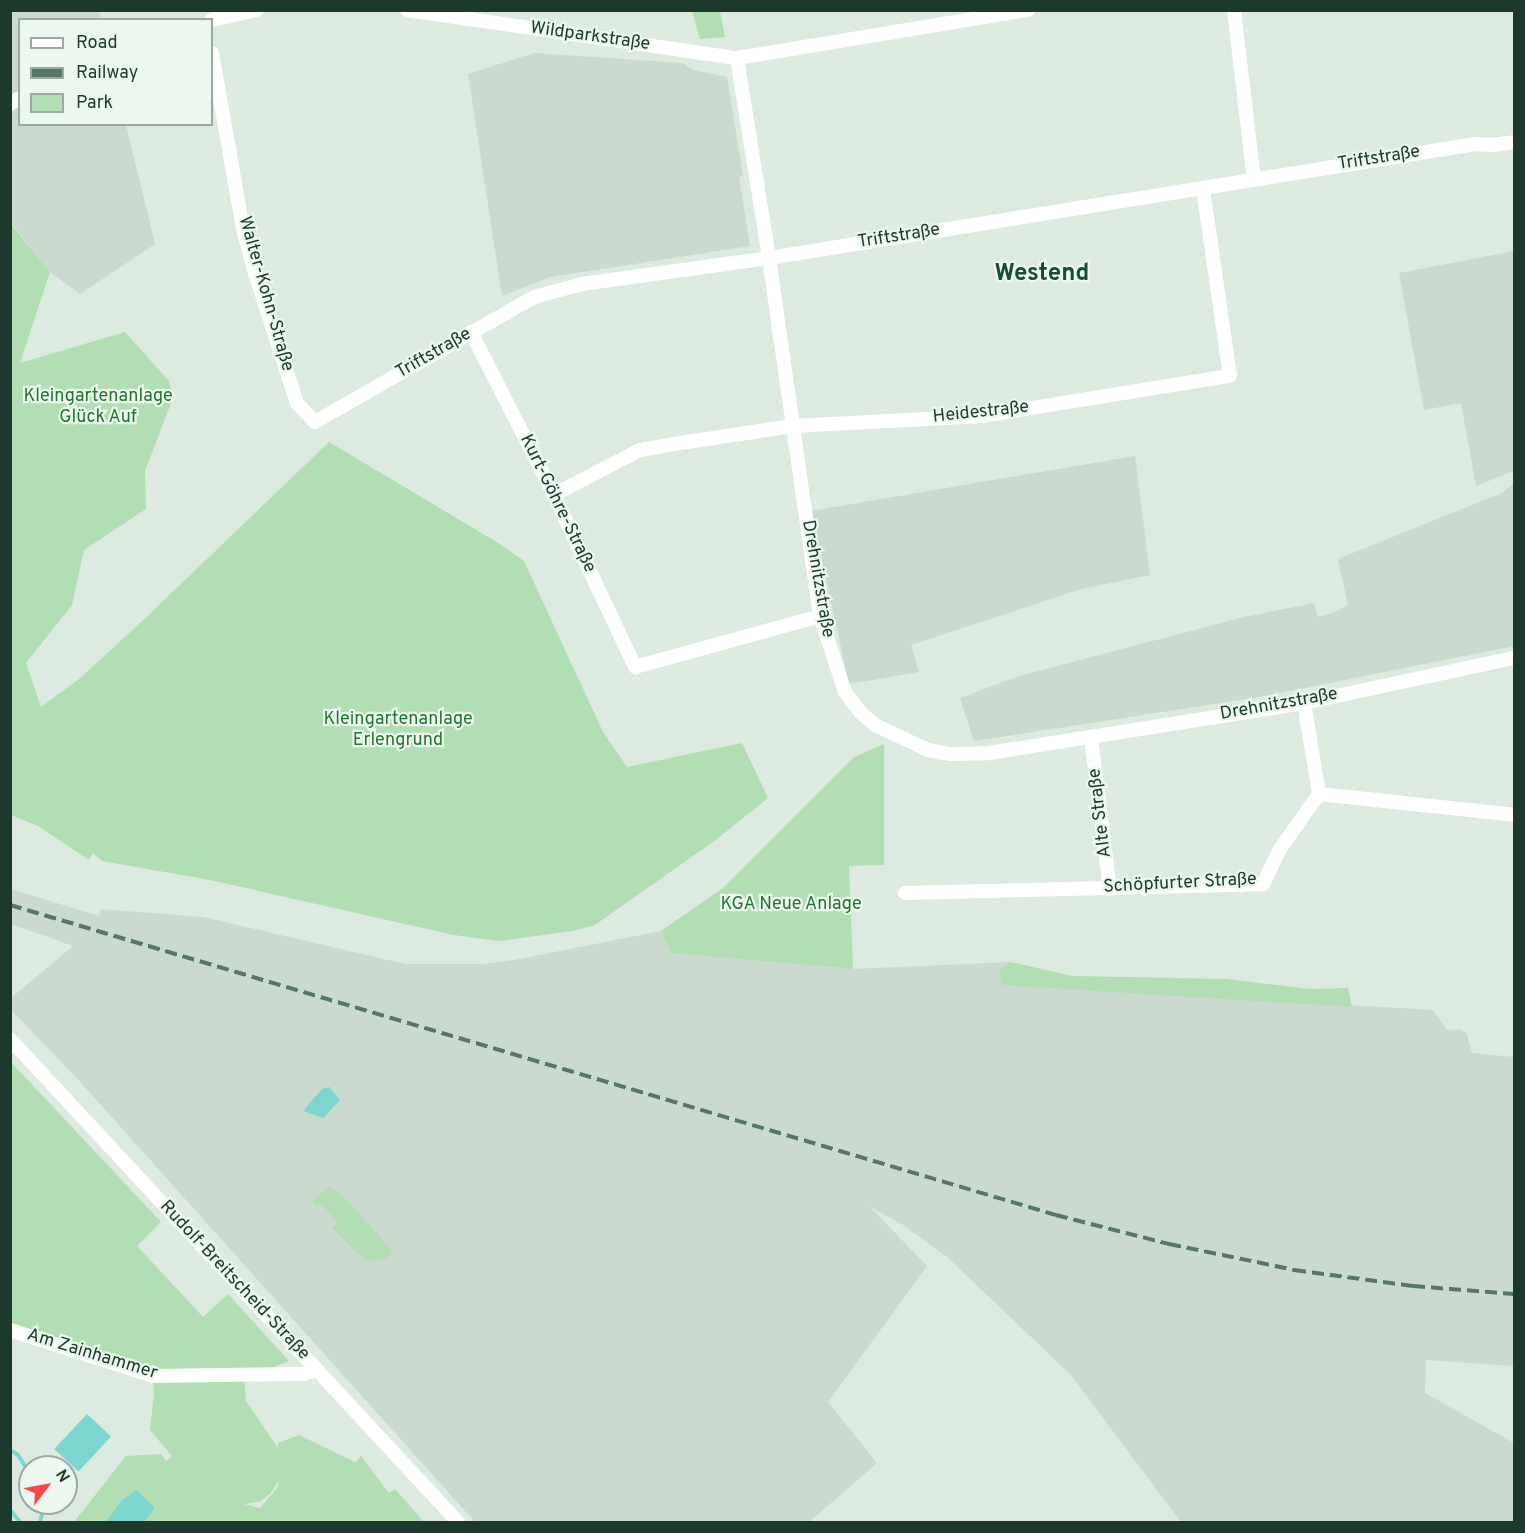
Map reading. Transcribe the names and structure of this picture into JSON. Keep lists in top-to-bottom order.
{
  "streets": {
    "street": [
      "Wildparkstraße",
      "Triftstraße",
      "Walter-Kohn-Straße",
      "Heidestraße",
      "Kurt-Göhre-Straße",
      "Drehnitzstraße",
      "Alte Straße",
      "Schöpfurter Straße",
      "Rudolf-Breitscheid-Straße",
      "Am Zainhammer"
    ]
  },
  "crossings": [
    ["Wildparkstraße", "Drehnitzstraße"],
    ["Triftstraße", "Walter-Kohn-Straße"],
    ["Triftstraße", "Heidestraße"],
    ["Triftstraße", "Kurt-Göhre-Straße"],
    ["Triftstraße", "Drehnitzstraße"],
    ["Heidestraße", "Kurt-Göhre-Straße"],
    ["Heidestraße", "Drehnitzstraße"],
    ["Kurt-Göhre-Straße", "Drehnitzstraße"],
    ["Drehnitzstraße", "Alte Straße"],
    ["Alte Straße", "Schöpfurter Straße"],
    ["Rudolf-Breitscheid-Straße", "Am Zainhammer"]
  ],
  "districts": ["Westend"],
  "parks": ["Kleingartenanlage Glück Auf", "Kleingartenanlage Erlengrund", "KGA Neue Anlage"],
  "legend": ["Road", "Railway", "Park"],
  "north": "top right"
}
